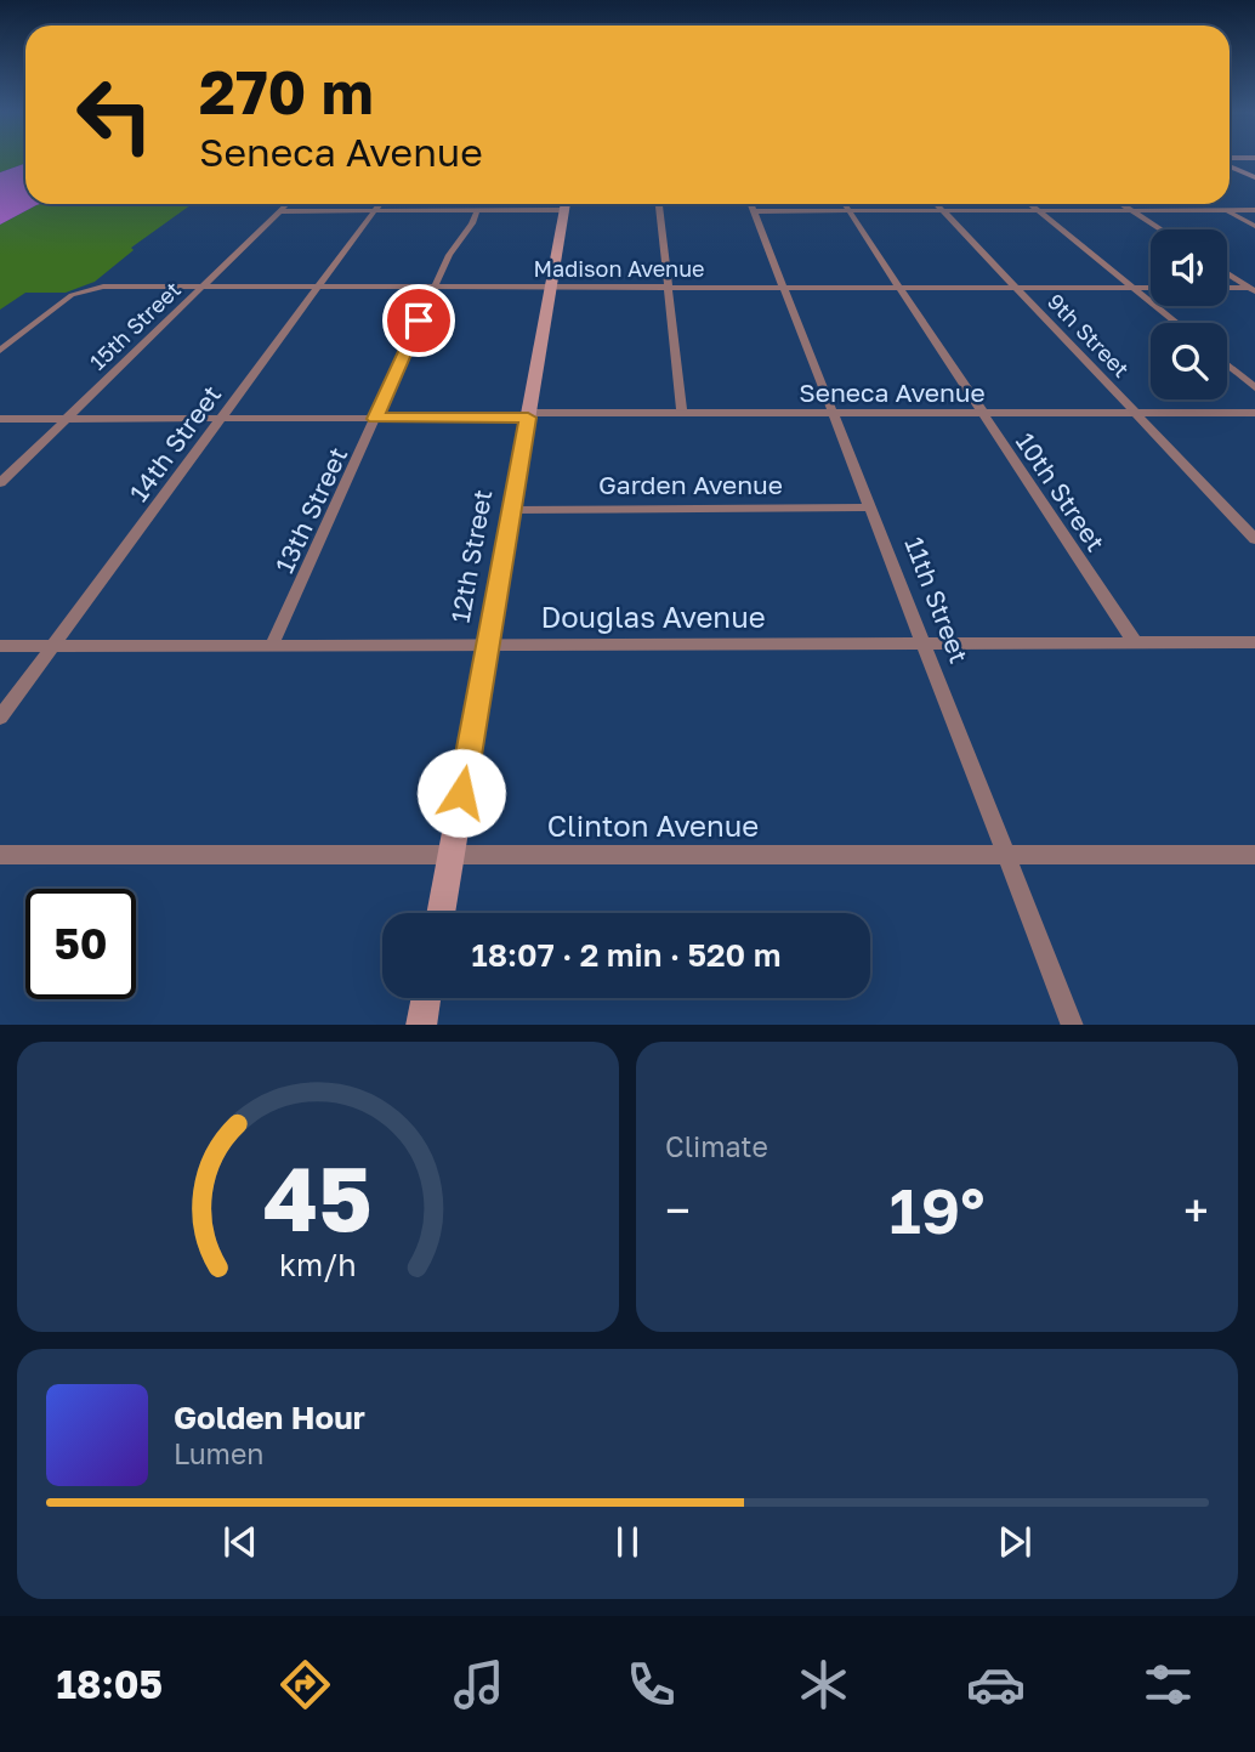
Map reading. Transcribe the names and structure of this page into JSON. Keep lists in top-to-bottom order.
{
  "streets": {
    "main road": ["12th Street"],
    "street": [
      "Madison Avenue",
      "15th Street",
      "9th Street",
      "Seneca Avenue",
      "14th Street",
      "Garden Avenue",
      "10th Street",
      "13th Street",
      "11th Street",
      "Douglas Avenue",
      "Clinton Avenue"
    ]
  },
  "crossings": [
    ["Madison Avenue", "15th Street"],
    ["Madison Avenue", "9th Street"],
    ["Madison Avenue", "14th Street"],
    ["Madison Avenue", "10th Street"],
    ["Madison Avenue", "13th Street"],
    ["Madison Avenue", "12th Street"],
    ["Madison Avenue", "11th Street"],
    ["15th Street", "Seneca Avenue"],
    ["9th Street", "Seneca Avenue"],
    ["Seneca Avenue", "14th Street"],
    ["Seneca Avenue", "10th Street"],
    ["Seneca Avenue", "13th Street"],
    ["Seneca Avenue", "12th Street"],
    ["Seneca Avenue", "11th Street"],
    ["14th Street", "Douglas Avenue"],
    ["Garden Avenue", "12th Street"],
    ["Garden Avenue", "11th Street"],
    ["10th Street", "Douglas Avenue"],
    ["13th Street", "Douglas Avenue"],
    ["12th Street", "Douglas Avenue"],
    ["12th Street", "Clinton Avenue"],
    ["11th Street", "Douglas Avenue"],
    ["11th Street", "Clinton Avenue"]
  ],
  "page": {
    "turn": ["270 m", "Seneca Avenue"],
    "limit": "50",
    "trip": "18:07 · 2 min · 520 m",
    "tile": "Climate",
    "heat": ["−", "19°", "+"],
    "song": ["Golden Hour", "Lumen"],
    "tabs": "18:05",
    "gauge": ["45", "km/h"]
  }
}
